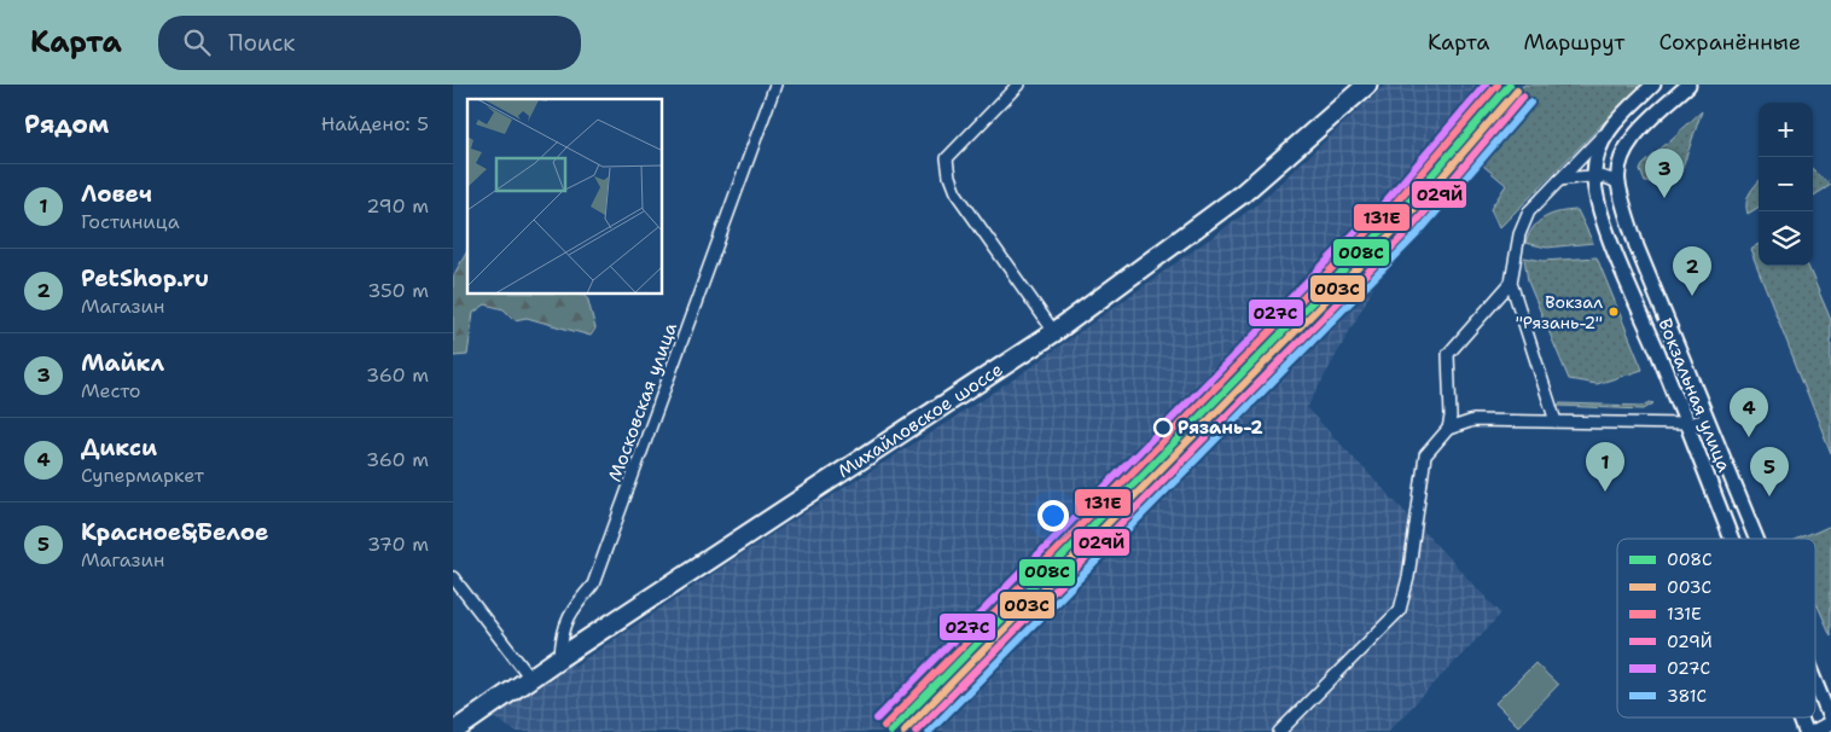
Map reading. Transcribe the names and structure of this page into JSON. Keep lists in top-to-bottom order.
{
  "streets": {
    "main road": ["Михайловское шоссе"],
    "street": ["Вокзальная улица", "Московская улица"]
  },
  "crossings": [
    ["Московская улица", "Михайловское шоссе"]
  ],
  "places": ["Вокзал \"Рязань-2\"", "Рязань-2"],
  "lines": [
    "transit line 008С",
    "transit line 131Е",
    "transit line 027С",
    "transit line 003С",
    "transit line 029Й",
    "transit line 381С"
  ],
  "legend": [
    "008С",
    "003С",
    "131Е",
    "029Й",
    "027С",
    "381С"
  ],
  "page": {
    "header": "Карта",
    "search": "Поиск",
    "nav": ["Карта", "Маршрут", "Сохранённые"],
    "heading": ["Рядом", "Найдено: 5"],
    "map_buttons": ["+", "−"],
    "pins": [
      "3",
      "2",
      "4",
      "1",
      "5"
    ],
    "list": [
      {
        "mark": "1",
        "name": "Ловеч",
        "note": "Гостиница",
        "value": "290 m"
      },
      {
        "mark": "2",
        "name": "PetShop.ru",
        "note": "Магазин",
        "value": "350 m"
      },
      {
        "mark": "3",
        "name": "Майкл",
        "note": "Место",
        "value": "360 m"
      },
      {
        "mark": "4",
        "name": "Дикси",
        "note": "Супермаркет",
        "value": "360 m"
      },
      {
        "mark": "5",
        "name": "Красное&Белое",
        "note": "Магазин",
        "value": "370 m"
      }
    ]
  }
}
